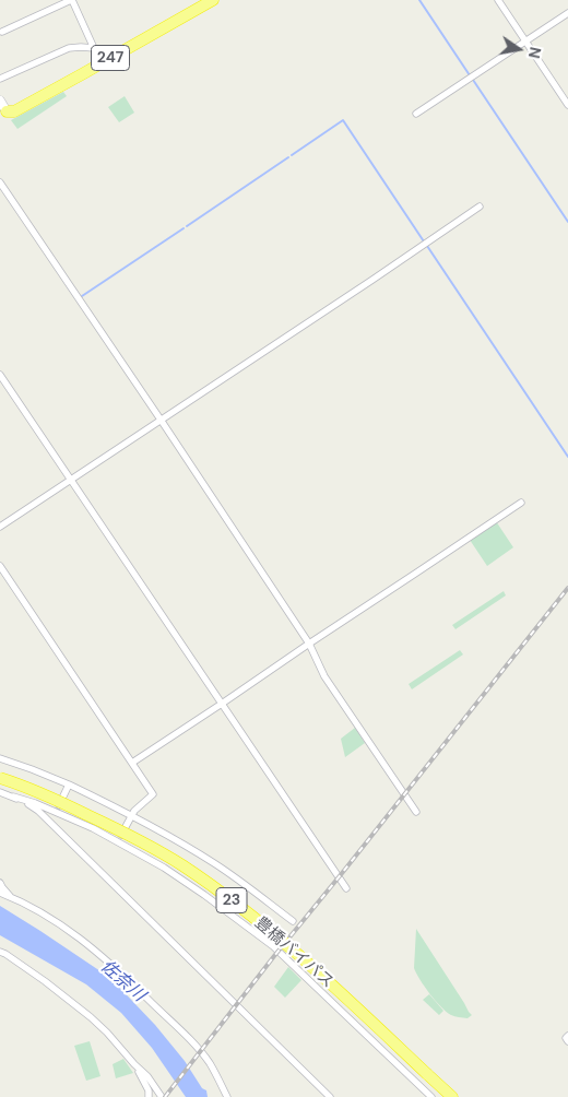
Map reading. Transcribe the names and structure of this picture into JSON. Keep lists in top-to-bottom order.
{
  "streets": {
    "highway": ["247", "23", "豊橋バイパス"]
  },
  "water": ["佐奈川"],
  "north": "right"
}
